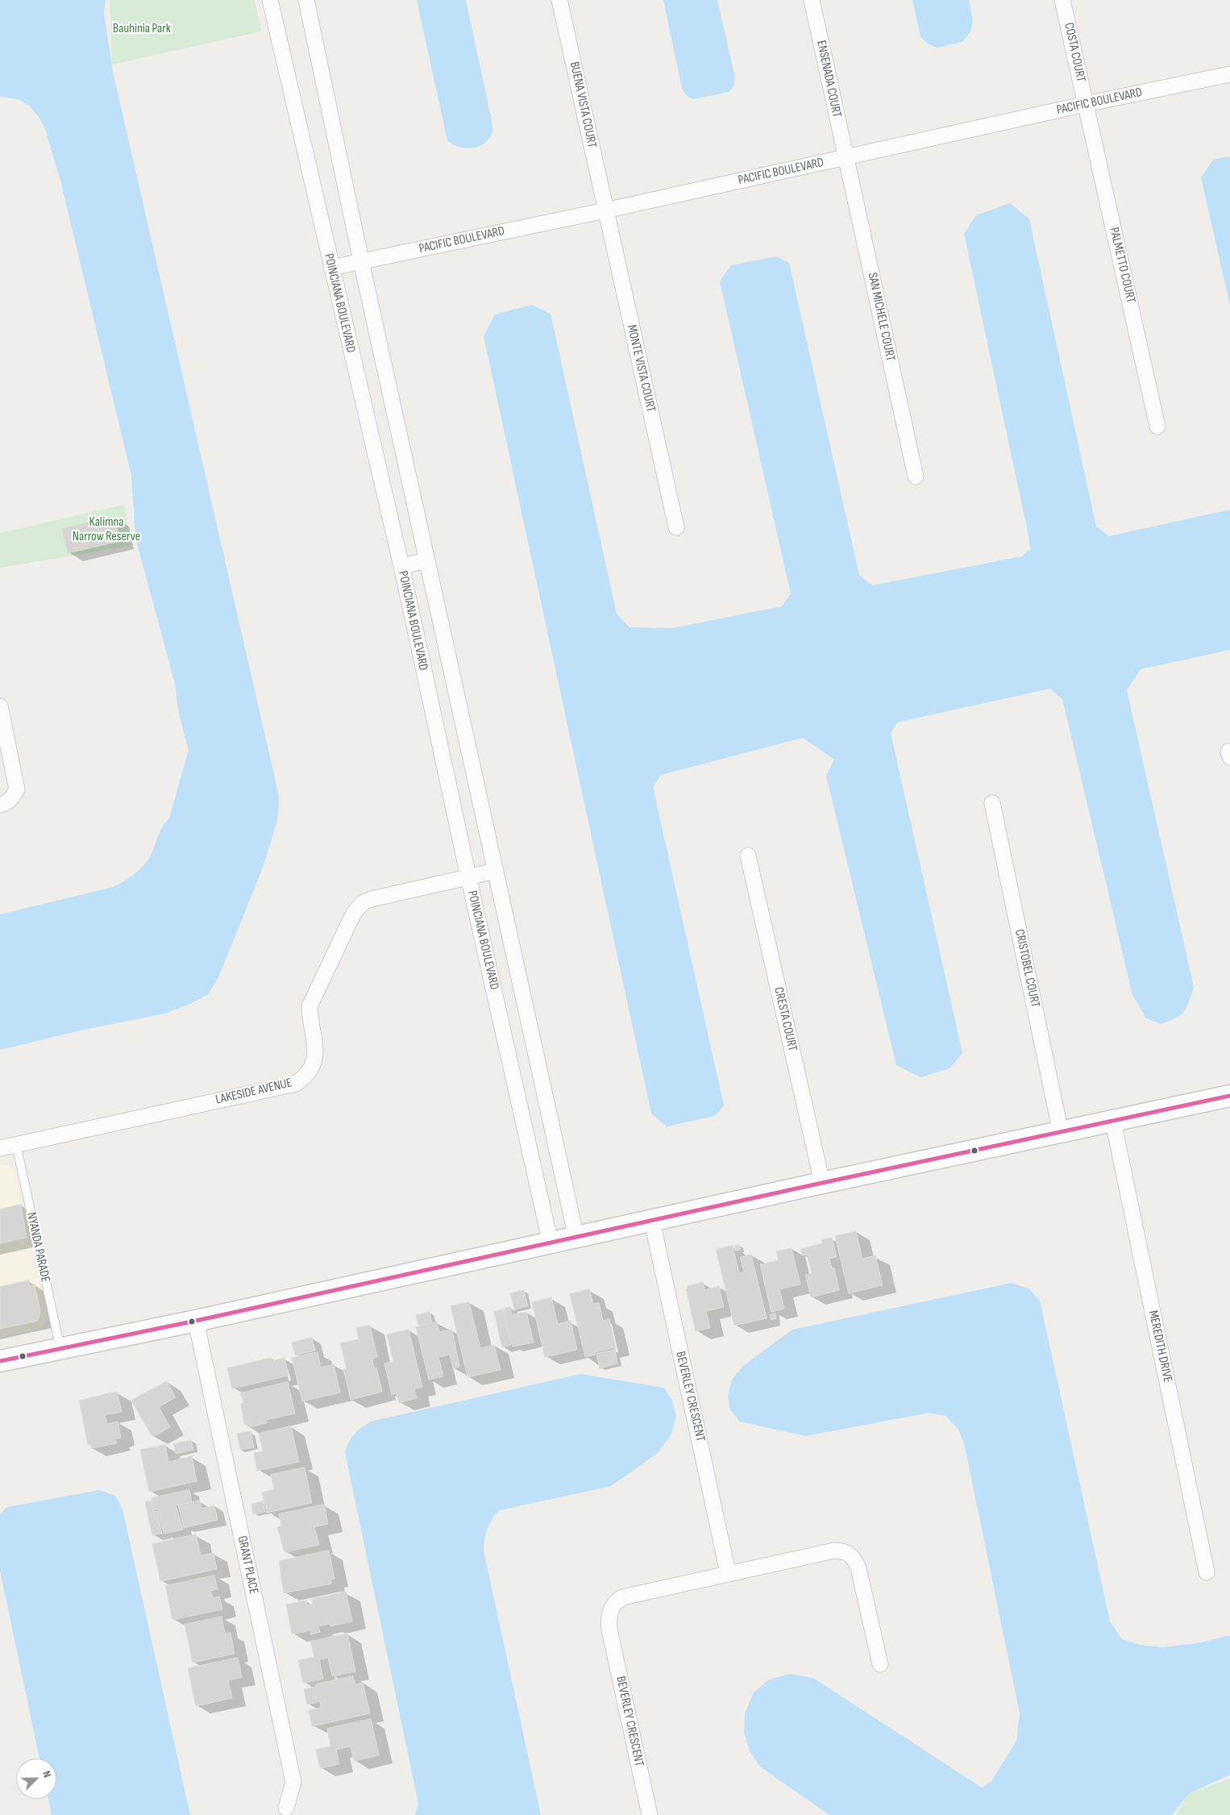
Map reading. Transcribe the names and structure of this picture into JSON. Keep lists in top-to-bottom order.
{
  "streets": {
    "street": [
      "COSTA COURT",
      "ENSENADA COURT",
      "PACIFIC BOULEVARD",
      "BUENA VISTA COURT",
      "PALMETTO COURT",
      "POINCIANA BOULEVARD",
      "SAN MICHELE COURT",
      "MONTE VISTA COURT",
      "CRISTOBEL COURT",
      "CRESTA COURT",
      "LAKESIDE AVENUE",
      "MEREDITH DRIVE",
      "BEVERLEY CRESCENT",
      "GRANT PLACE"
    ],
    "lane": ["NYANDA PARADE"]
  },
  "crossings": [
    ["COSTA COURT", "PACIFIC BOULEVARD"],
    ["COSTA COURT", "PALMETTO COURT"],
    ["ENSENADA COURT", "PACIFIC BOULEVARD"],
    ["ENSENADA COURT", "SAN MICHELE COURT"],
    ["PACIFIC BOULEVARD", "BUENA VISTA COURT"],
    ["PACIFIC BOULEVARD", "PALMETTO COURT"],
    ["PACIFIC BOULEVARD", "POINCIANA BOULEVARD"],
    ["PACIFIC BOULEVARD", "SAN MICHELE COURT"],
    ["PACIFIC BOULEVARD", "MONTE VISTA COURT"],
    ["BUENA VISTA COURT", "MONTE VISTA COURT"],
    ["POINCIANA BOULEVARD", "LAKESIDE AVENUE"],
    ["LAKESIDE AVENUE", "NYANDA PARADE"]
  ],
  "parks": ["Bauhinia Park", "Kalimna Narrow Reserve"],
  "north": "top right"
}
